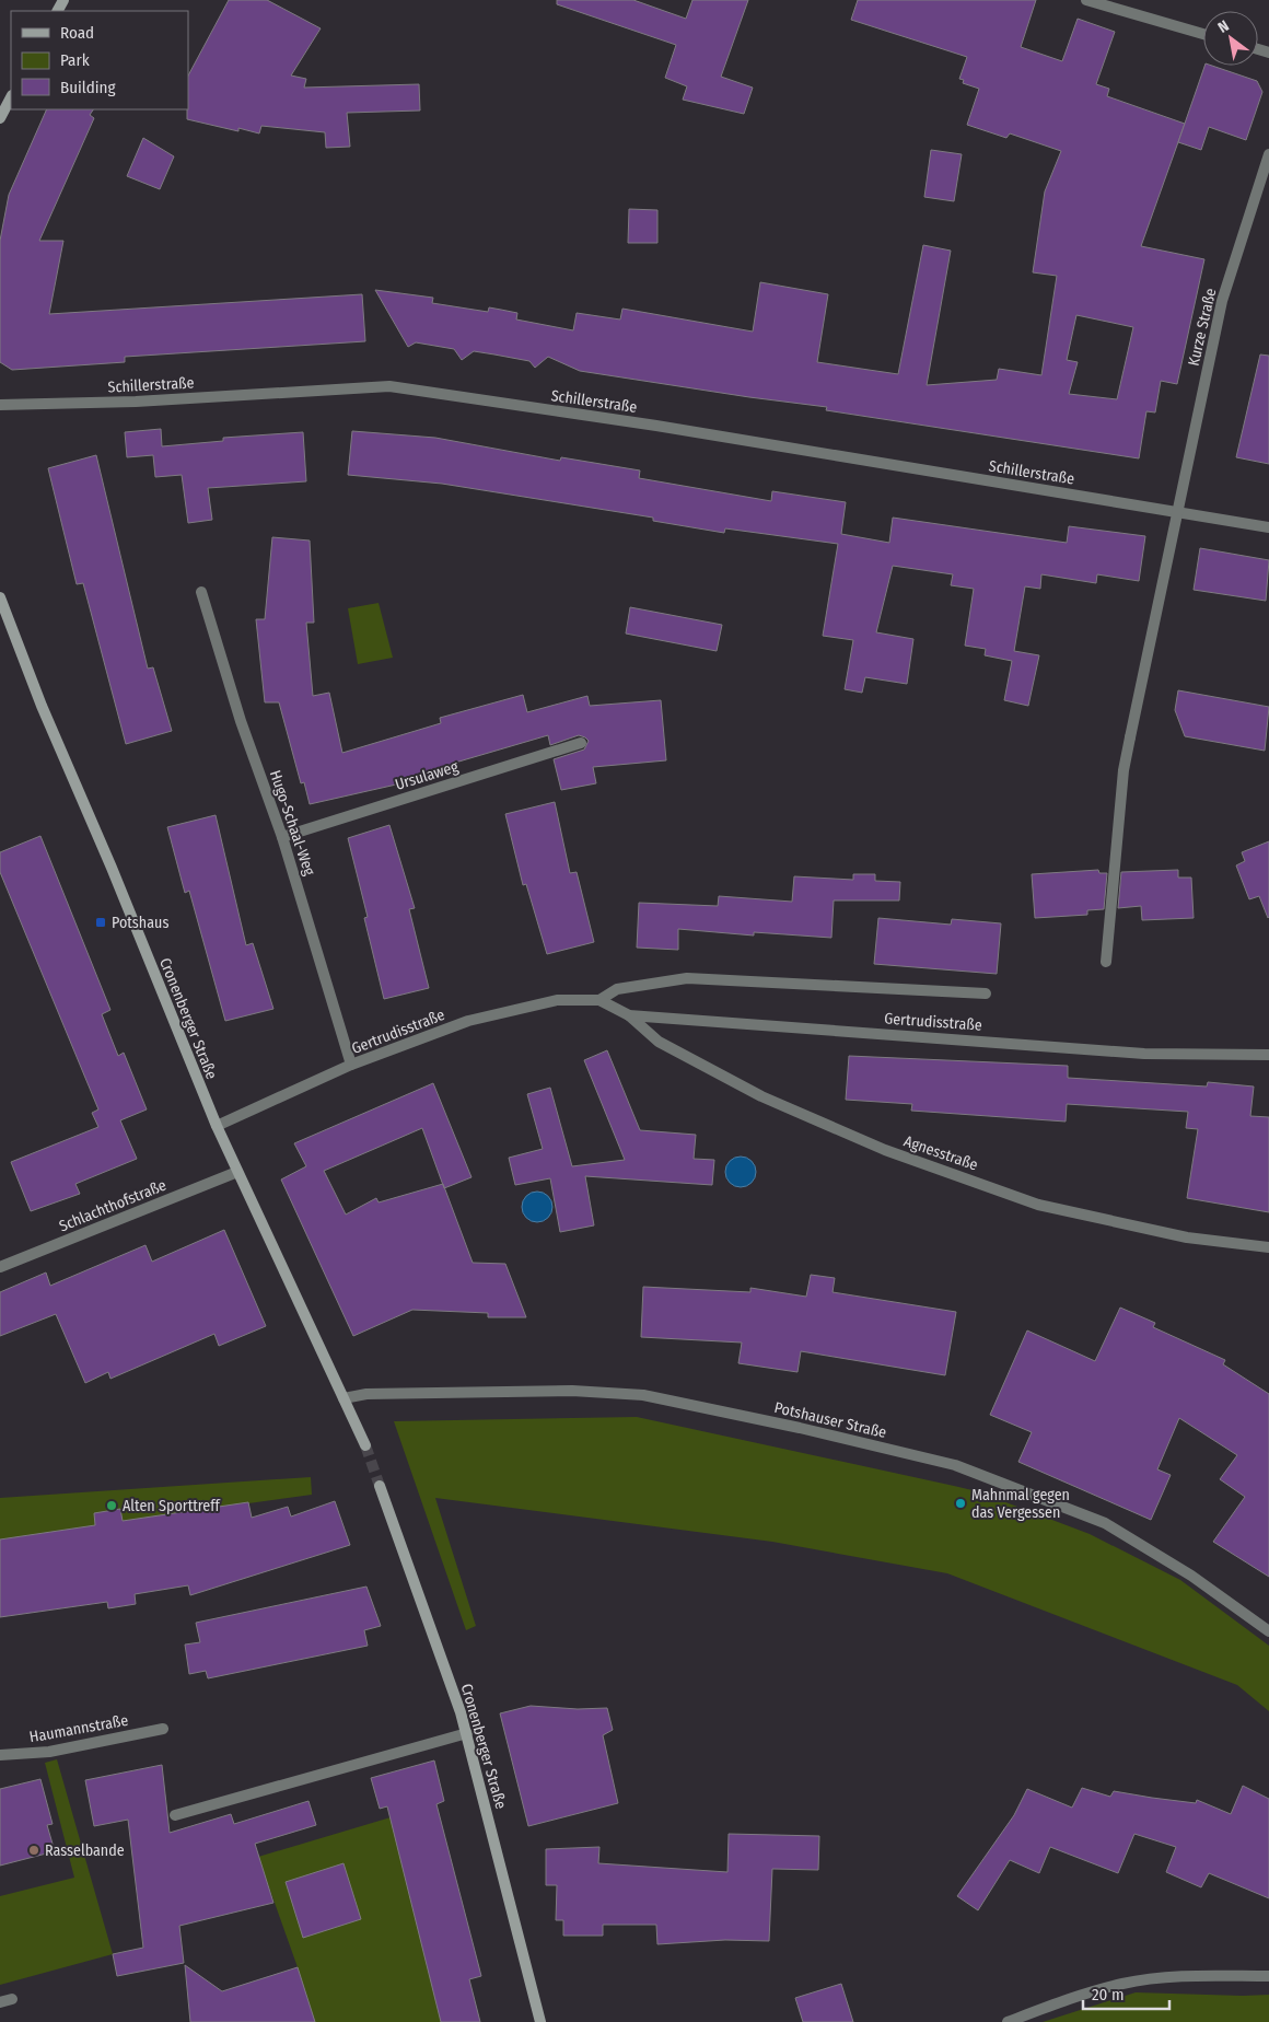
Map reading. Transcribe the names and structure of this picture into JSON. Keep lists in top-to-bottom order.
{
  "streets": {
    "main road": ["Cronenberger Straße"],
    "street": [
      "Kurze Straße",
      "Schillerstraße",
      "Ursulaweg",
      "Hugo-Schaal-Weg",
      "Gertrudisstraße",
      "Agnesstraße",
      "Schlachthofstraße",
      "Potshauser Straße",
      "Haumannstraße"
    ]
  },
  "crossings": [
    ["Kurze Straße", "Schillerstraße"],
    ["Ursulaweg", "Hugo-Schaal-Weg"],
    ["Hugo-Schaal-Weg", "Gertrudisstraße"],
    ["Cronenberger Straße", "Gertrudisstraße"],
    ["Cronenberger Straße", "Schlachthofstraße"],
    ["Cronenberger Straße", "Potshauser Straße"],
    ["Gertrudisstraße", "Agnesstraße"]
  ],
  "places": {
    "transit": ["Potshaus"],
    "other": ["Mahnmal gegen das Vergessen", "Alten Sporttreff", "Rasselbande"]
  },
  "legend": ["Road", "Park", "Building"],
  "scale_bar": "20 m",
  "north": "top left"
}
